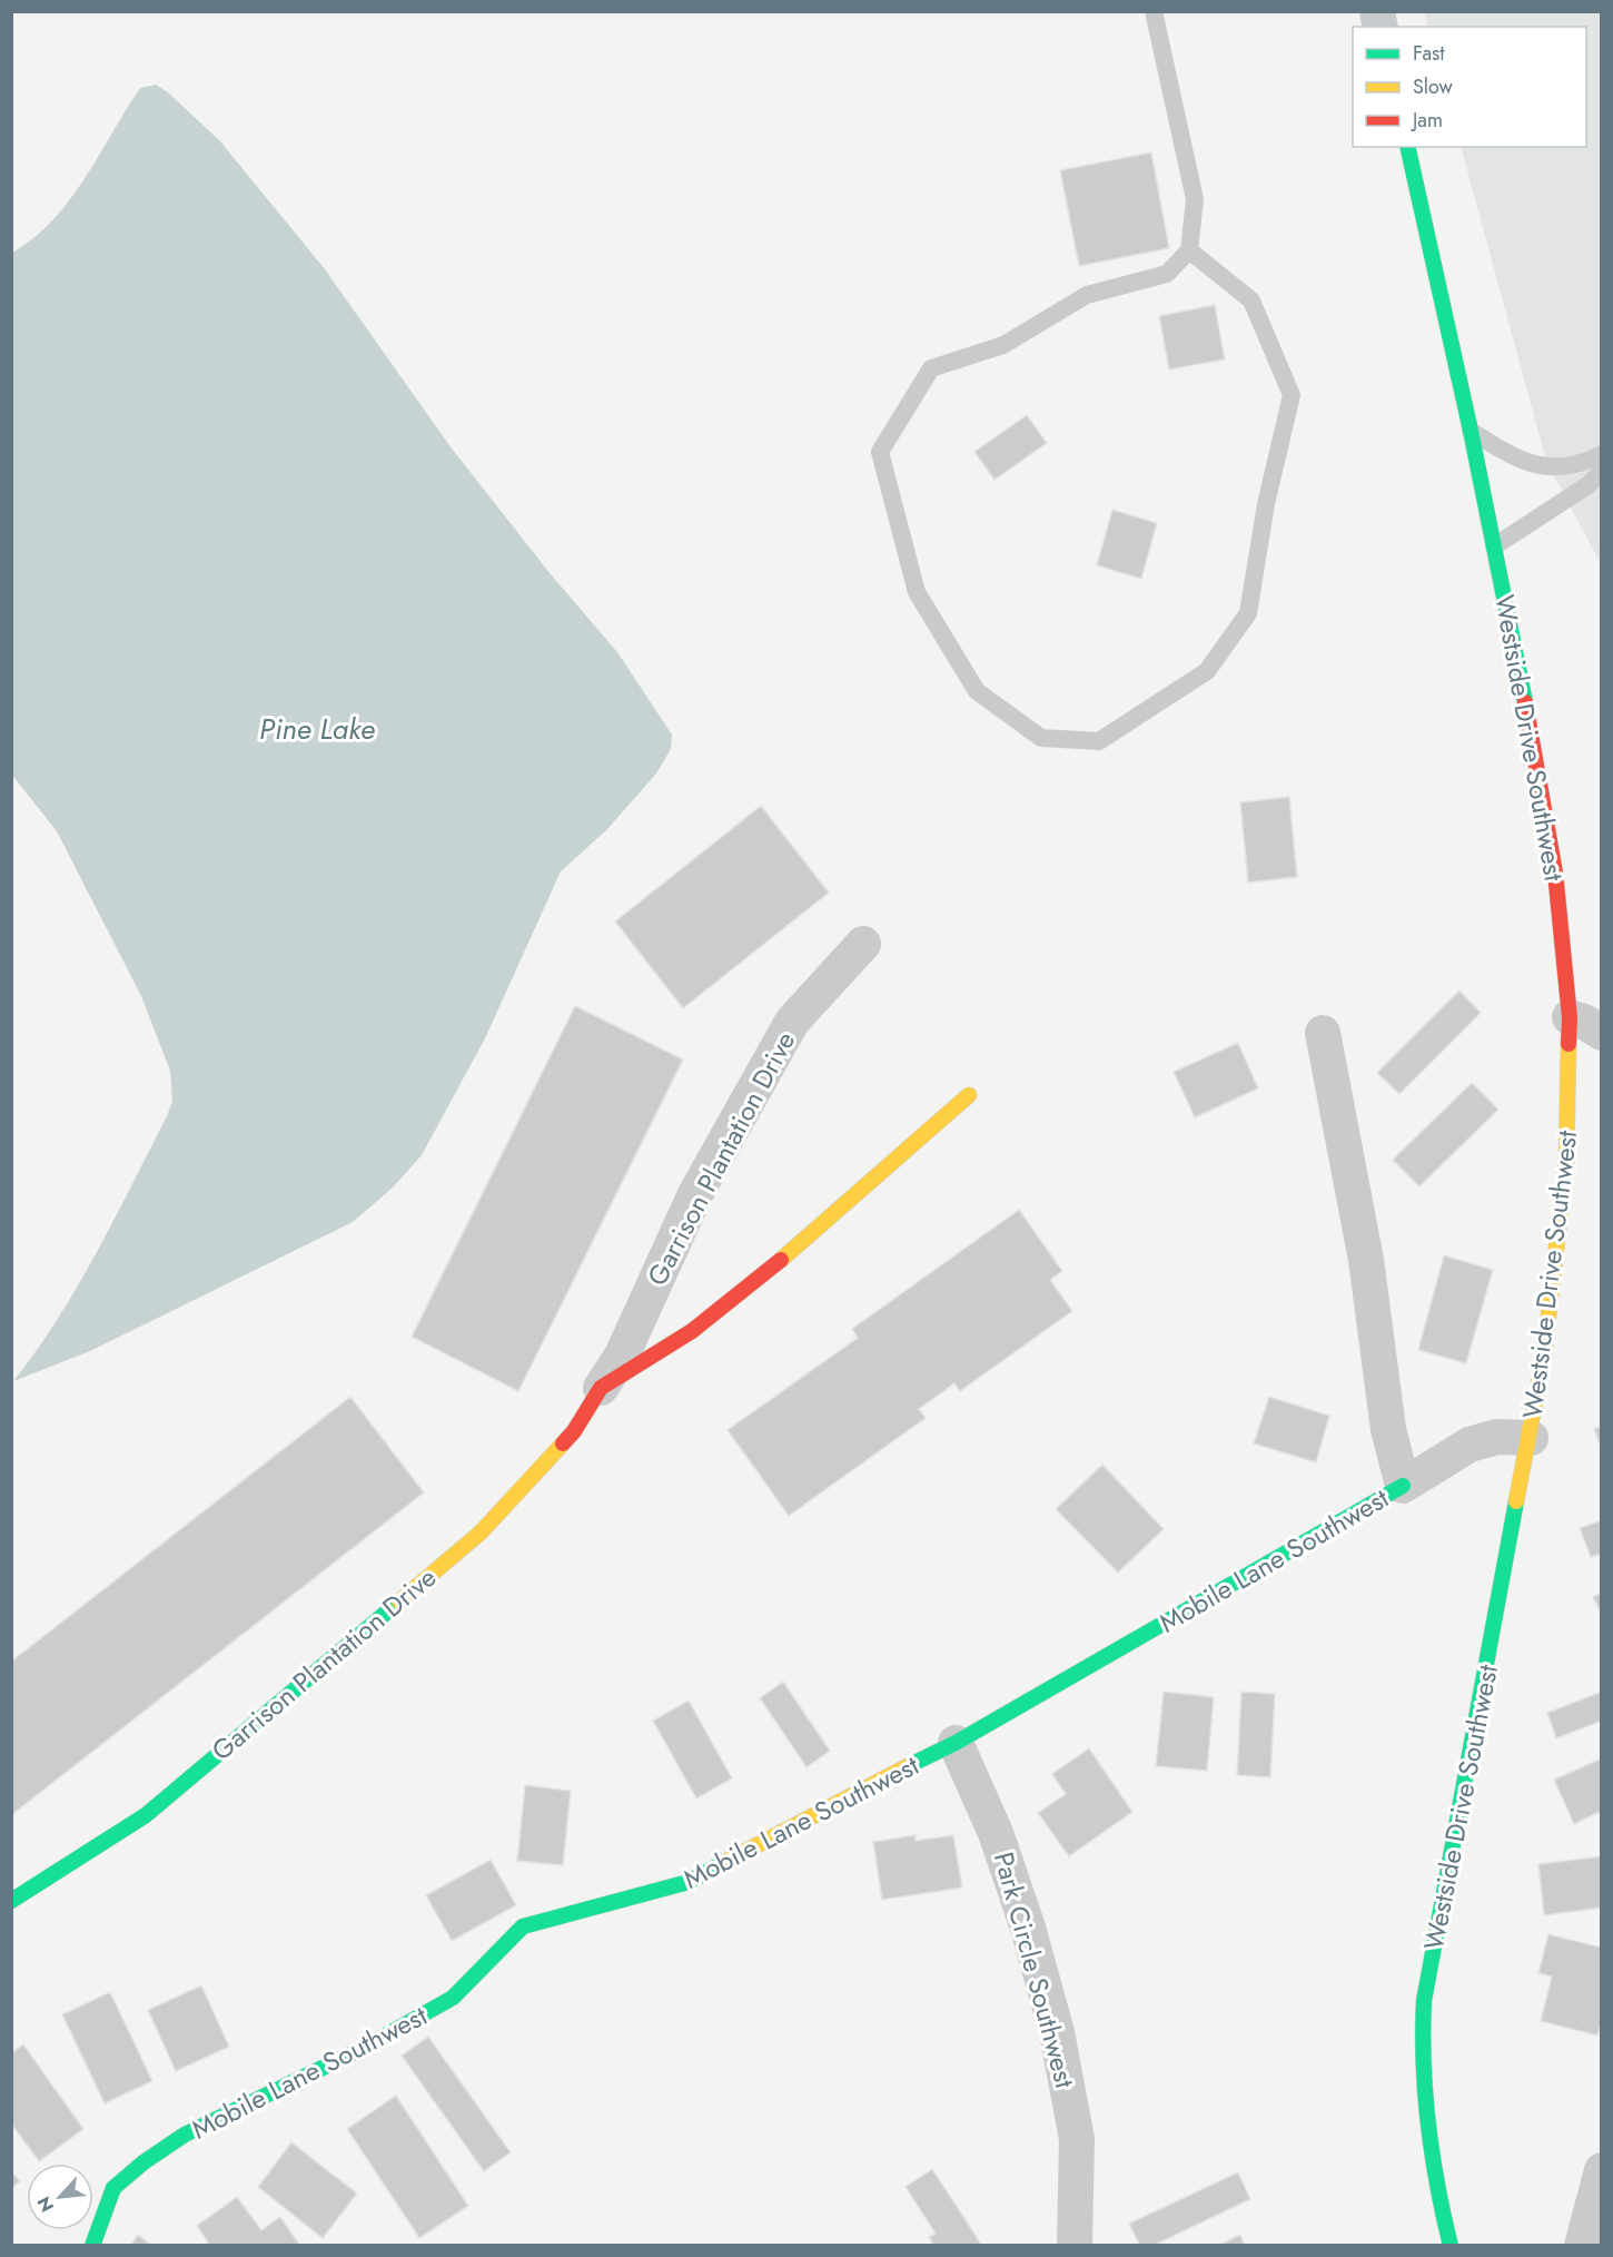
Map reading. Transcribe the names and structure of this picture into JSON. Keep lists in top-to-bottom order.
{
  "streets": {
    "street": [
      "Westside Drive Southwest",
      "Garrison Plantation Drive",
      "Mobile Lane Southwest",
      "Park Circle Southwest"
    ]
  },
  "crossings": [
    ["Westside Drive Southwest", "Mobile Lane Southwest"],
    ["Mobile Lane Southwest", "Park Circle Southwest"]
  ],
  "water": ["Pine Lake"],
  "legend": ["Fast", "Slow", "Jam"],
  "north": "bottom left"
}
